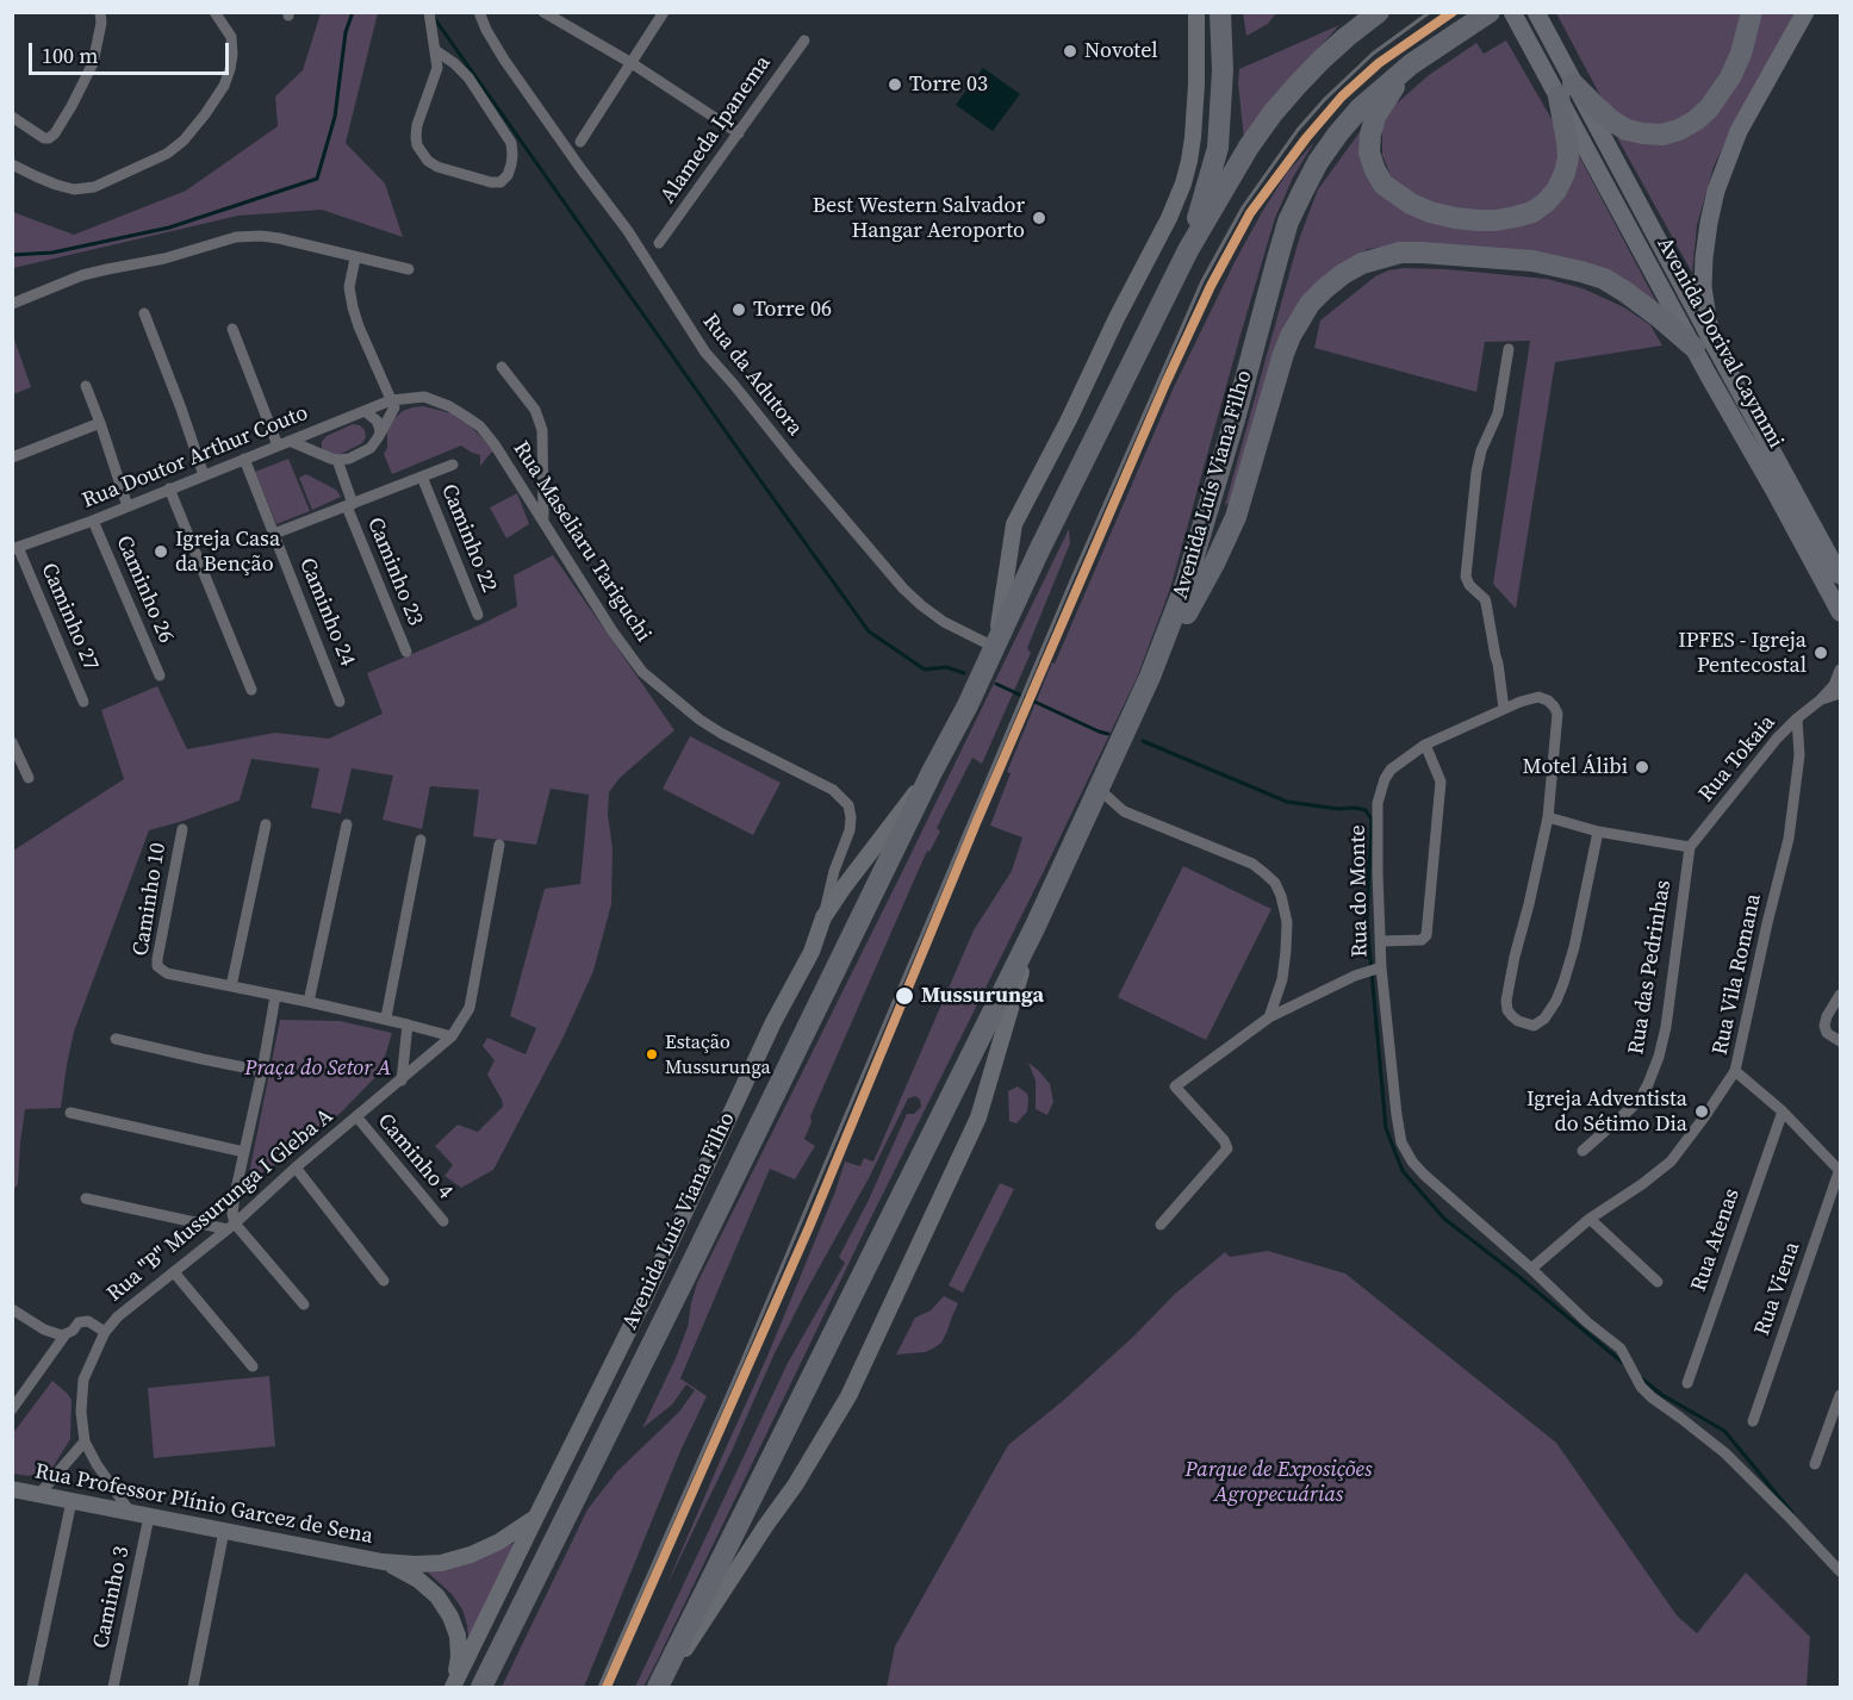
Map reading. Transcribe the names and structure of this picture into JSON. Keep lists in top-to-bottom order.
{
  "streets": {
    "highway": ["Avenida Luís Viana Filho"],
    "main road": ["Avenida Dorival Caymmi", "Rua Professor Plínio Garcez de Sena"],
    "street": [
      "Alameda Ipanema",
      "Rua da Adutora",
      "Rua Doutor Arthur Couto",
      "Caminho 22",
      "Rua Maseliaru Tariguchi",
      "Caminho 23",
      "Caminho 26",
      "Caminho 24",
      "Caminho 27",
      "Rua Tokaia",
      "Rua do Monte",
      "Caminho 10",
      "Rua das Pedrinhas",
      "Rua Vila Romana",
      "Caminho 4",
      "Rua \"B\" Mussurunga I Gleba A",
      "Rua Atenas",
      "Rua Viena",
      "Caminho 3"
    ]
  },
  "crossings": [
    ["Rua da Adutora", "Avenida Luís Viana Filho"],
    ["Rua Doutor Arthur Couto", "Rua Maseliaru Tariguchi"],
    ["Rua Doutor Arthur Couto", "Caminho 26"],
    ["Rua Doutor Arthur Couto", "Caminho 24"],
    ["Rua Doutor Arthur Couto", "Caminho 27"],
    ["Avenida Luís Viana Filho", "Rua Maseliaru Tariguchi"],
    ["Avenida Luís Viana Filho", "Rua Professor Plínio Garcez de Sena"],
    ["Rua Tokaia", "Rua das Pedrinhas"],
    ["Rua Tokaia", "Rua Vila Romana"],
    ["Rua do Monte", "Rua Vila Romana"],
    ["Caminho 4", "Rua \"B\" Mussurunga I Gleba A"],
    ["Rua \"B\" Mussurunga I Gleba A", "Rua Professor Plínio Garcez de Sena"],
    ["Rua Professor Plínio Garcez de Sena", "Caminho 3"]
  ],
  "parks": ["Praça do Setor A", "Parque de Exposições Agropecuárias"],
  "places": [
    "Novotel",
    "Torre 03",
    "Best Western Salvador Hangar Aeroporto",
    "Torre 06",
    "Igreja Casa da Benção",
    "IPFES - Igreja Pentecostal",
    "Motel Álibi",
    "Mussurunga",
    "Estação Mussurunga",
    "Igreja Adventista do Sétimo Dia"
  ],
  "scale_bar": "100 m"
}
